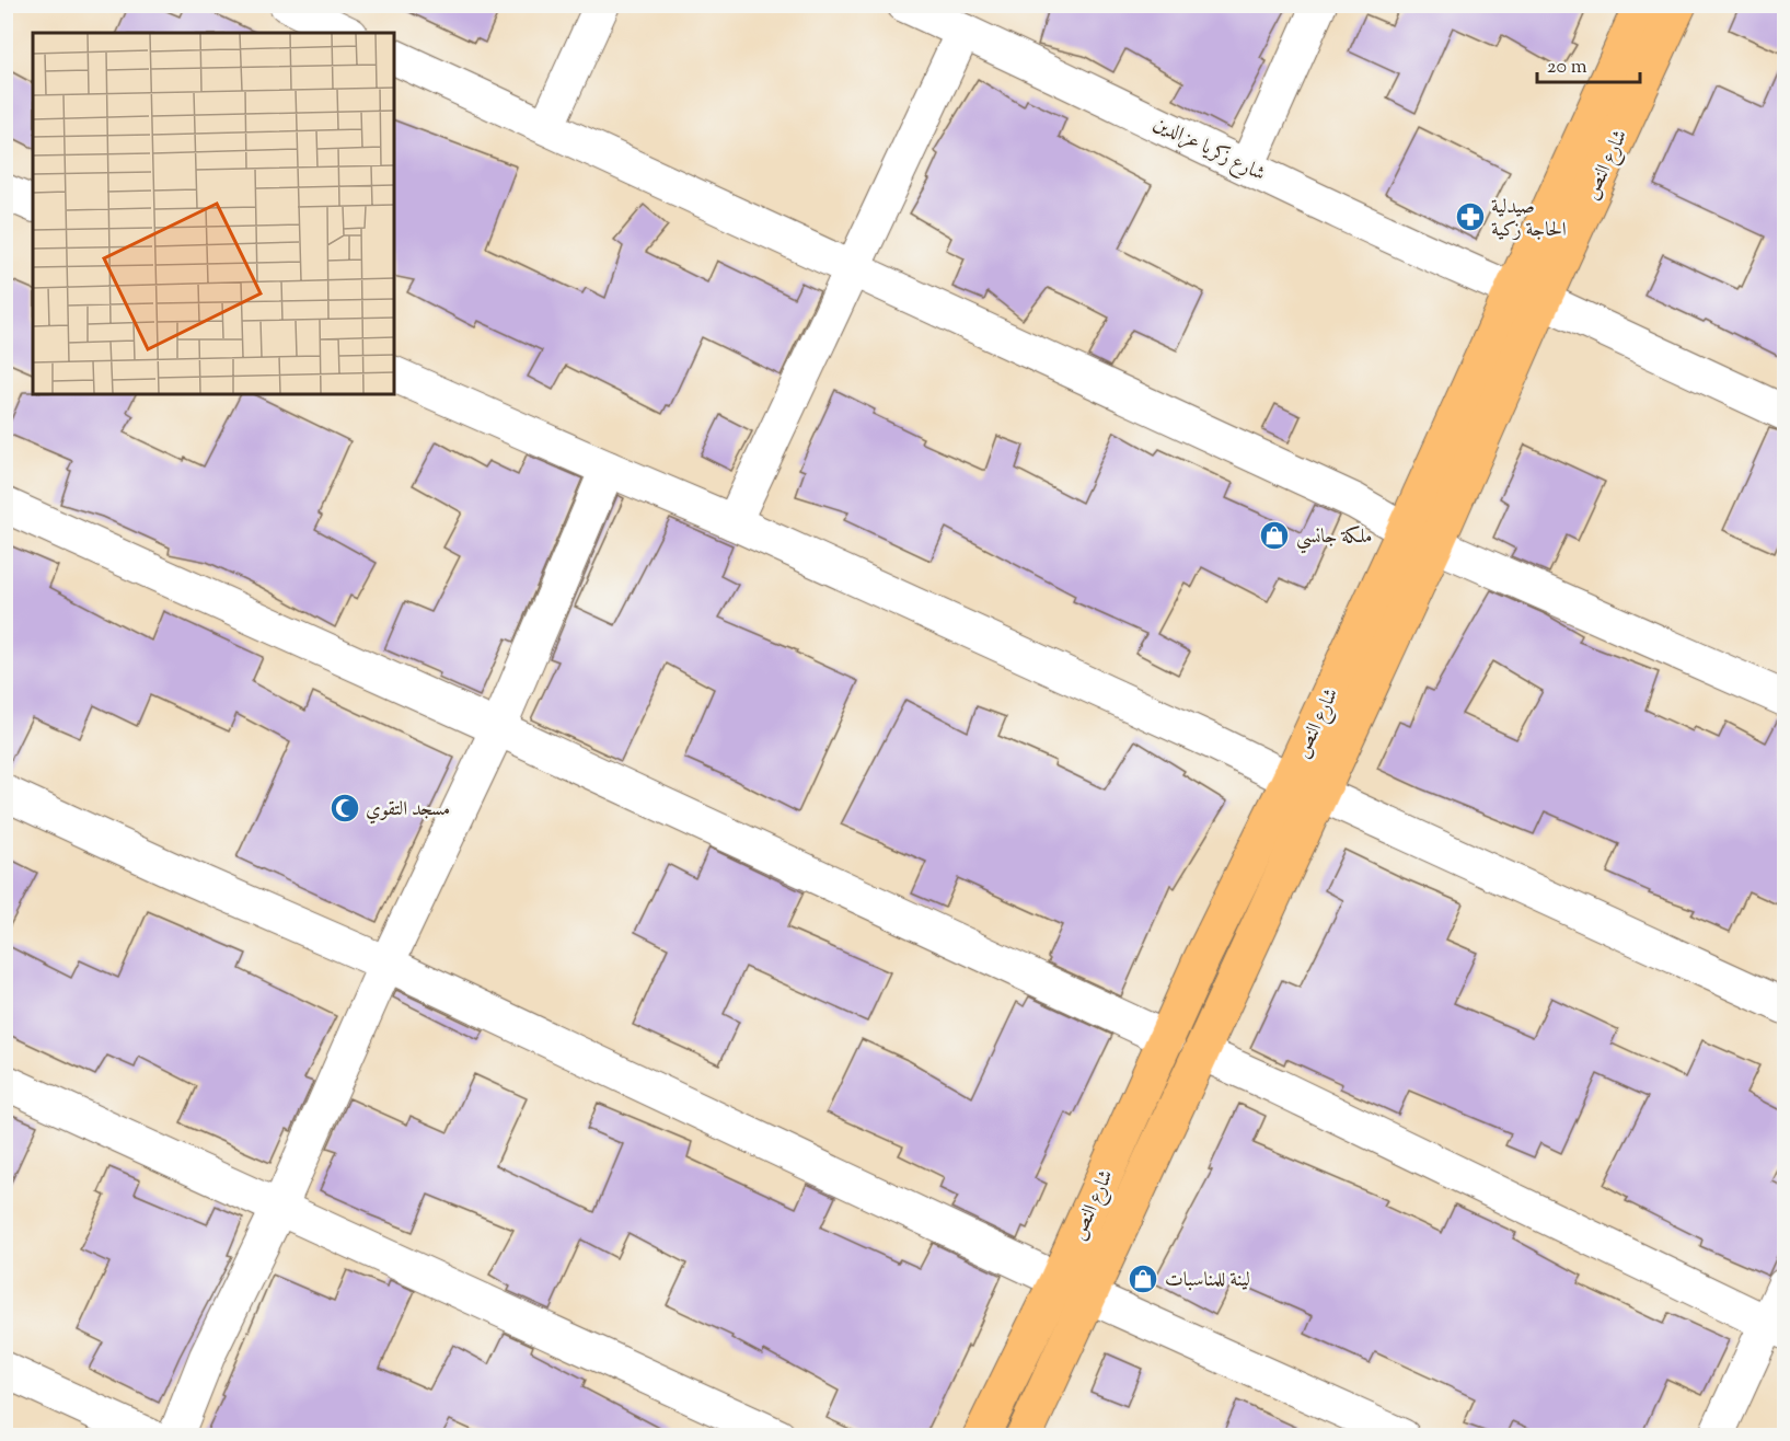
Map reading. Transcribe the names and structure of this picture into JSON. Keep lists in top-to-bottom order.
{
  "streets": {
    "main road": ["شارع النص"],
    "street": ["شارع زكريا عزالدين"]
  },
  "crossings": [
    ["شارع زكريا عزالدين", "شارع النص"]
  ],
  "places": {
    "pharmacy": ["صيدلية الحاجة زكية"],
    "shop": ["ملكة جانسي", "لينة للمناسبات"],
    "mosque": ["مسجد التقوي"]
  },
  "scale_bar": "20 m"
}
